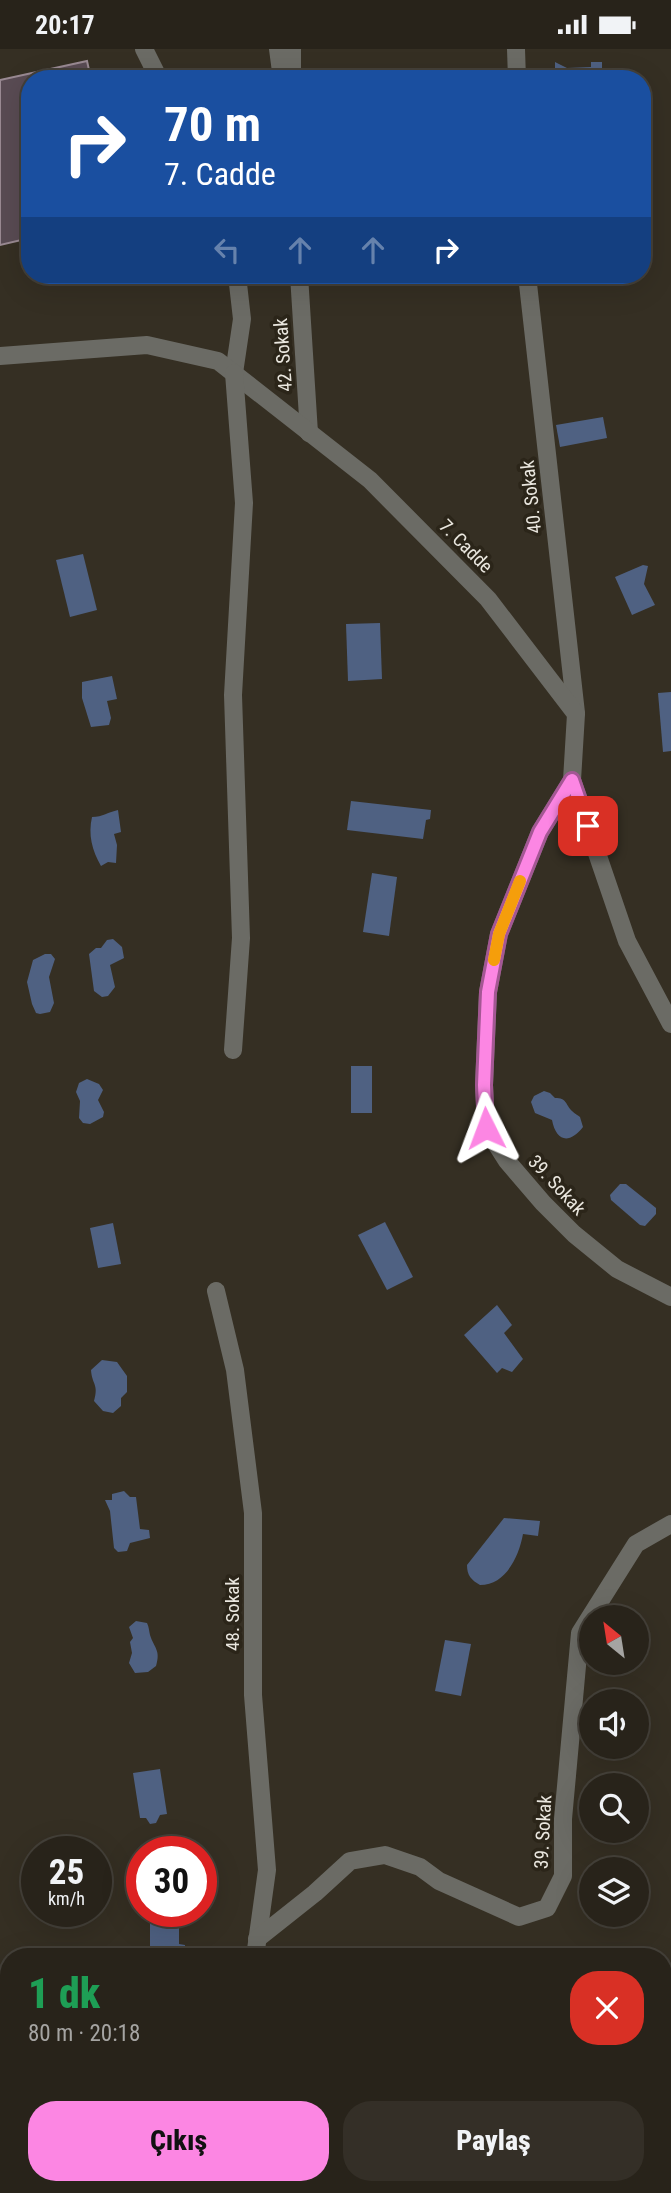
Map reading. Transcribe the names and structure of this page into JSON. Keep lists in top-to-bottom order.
{
  "streets": {
    "street": [
      "42. Sokak",
      "40. Sokak",
      "7. Cadde",
      "39. Sokak",
      "48. Sokak"
    ]
  },
  "crossings": [
    ["42. Sokak", "7. Cadde"],
    ["40. Sokak", "7. Cadde"],
    ["39. Sokak", "48. Sokak"]
  ],
  "north": "top left",
  "page": {
    "status": "20:17",
    "turn": ["70 m", "7. Cadde"],
    "speed": "25 km/h",
    "limit": "30",
    "heading": ["1 dk", "80 m · 20:18"],
    "buttons": ["Çıkış", "Paylaş"]
  }
}
